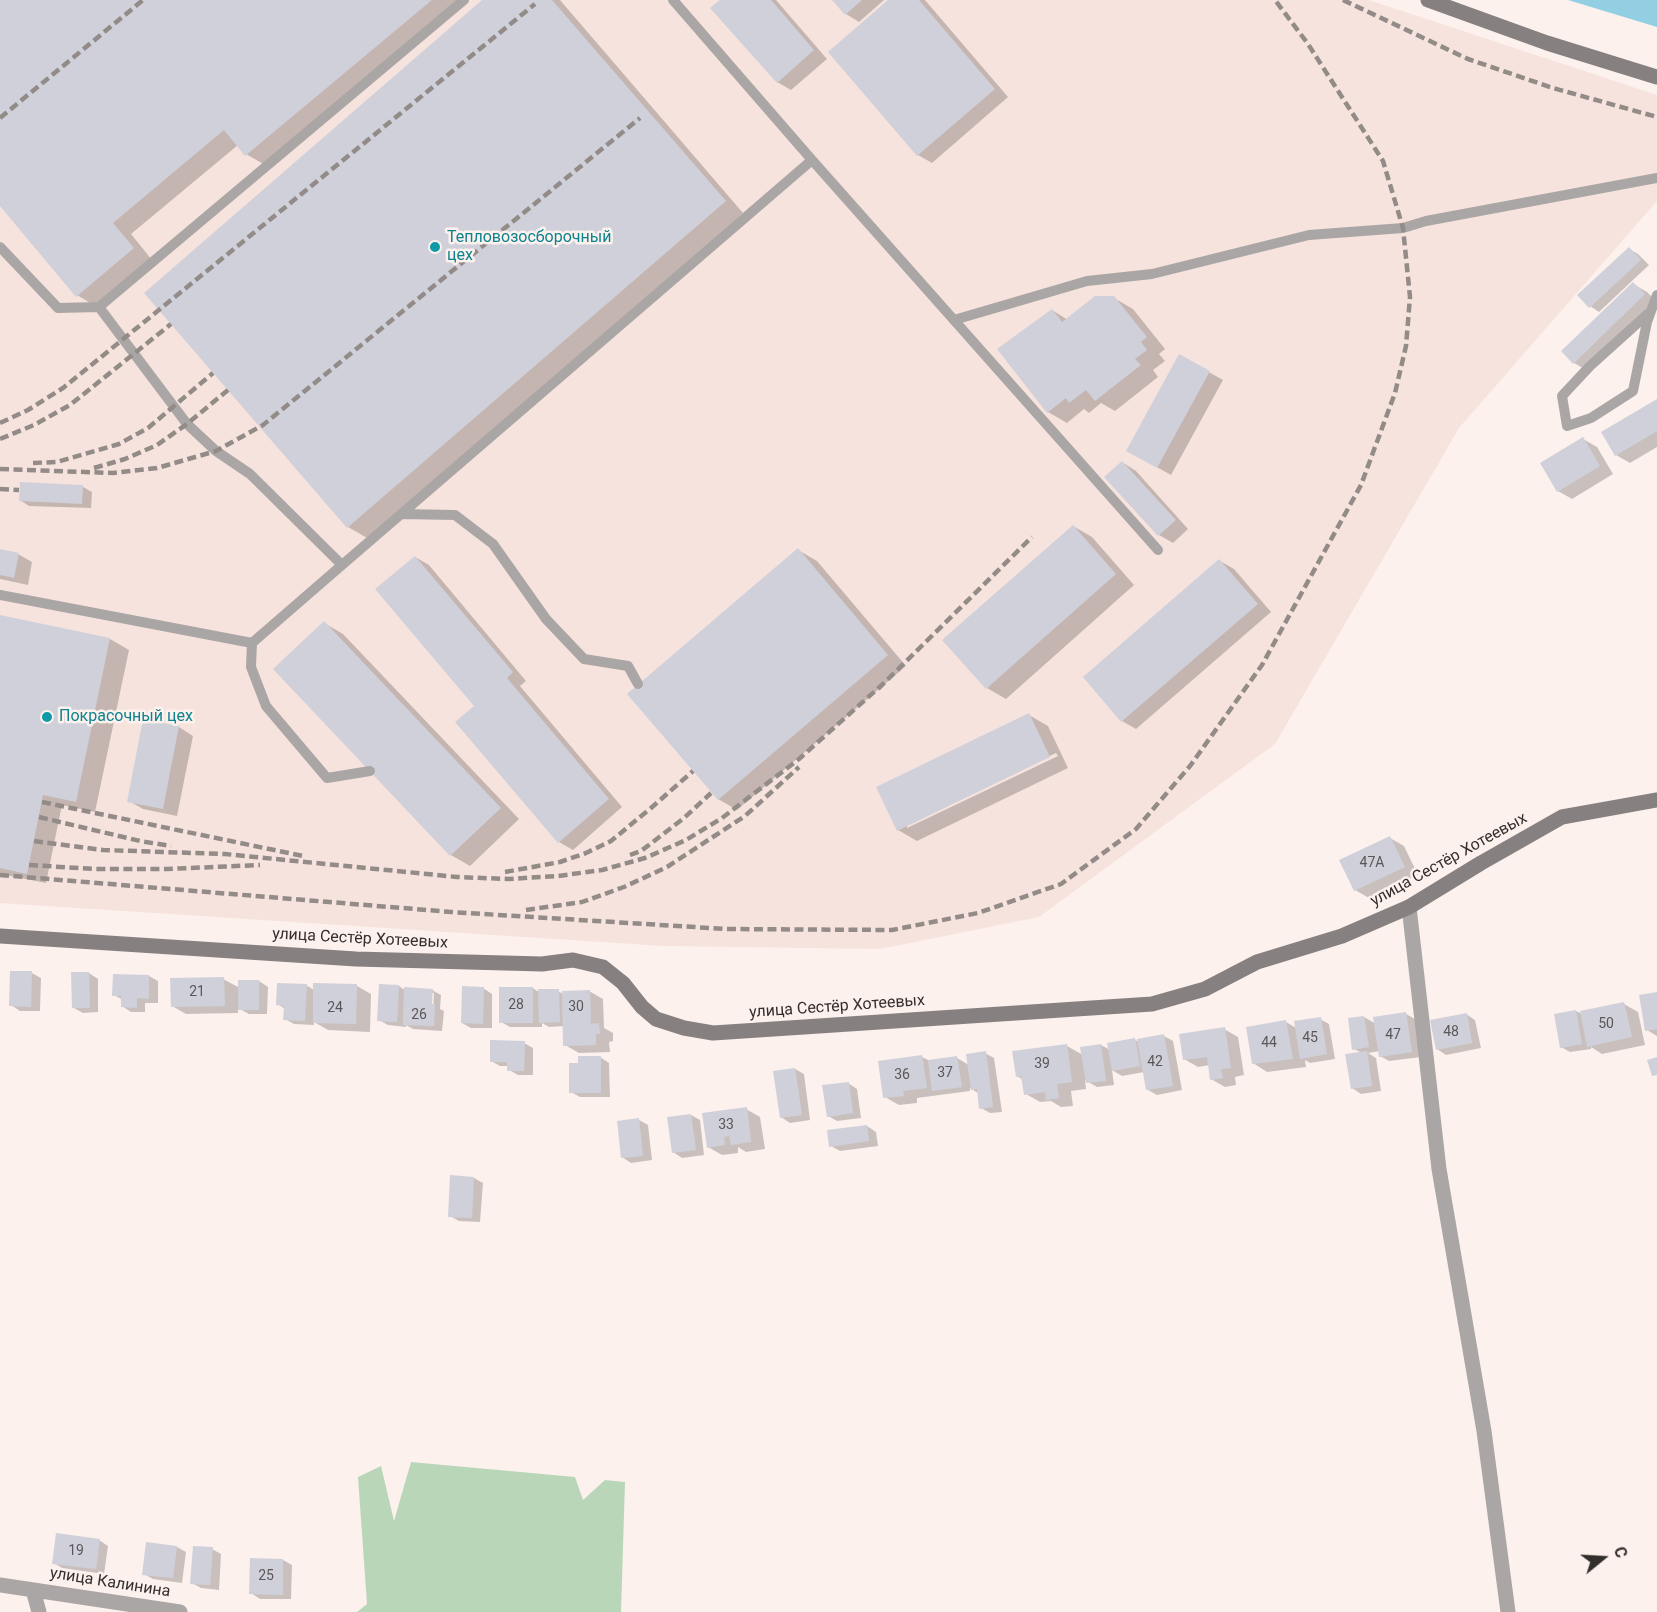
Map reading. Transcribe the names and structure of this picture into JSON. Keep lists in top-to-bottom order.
{
  "streets": {
    "street": ["улица Сестёр Хотеевых", "улица Калинина"]
  },
  "places": ["Тепловозосборочный цех", "Покрасочный цех"],
  "house_numbers": [
    "47А",
    "21",
    "28",
    "30",
    "24",
    "26",
    "50",
    "48",
    "47",
    "45",
    "44",
    "42",
    "39",
    "37",
    "36",
    "33",
    "19",
    "25"
  ],
  "north": "right"
}
